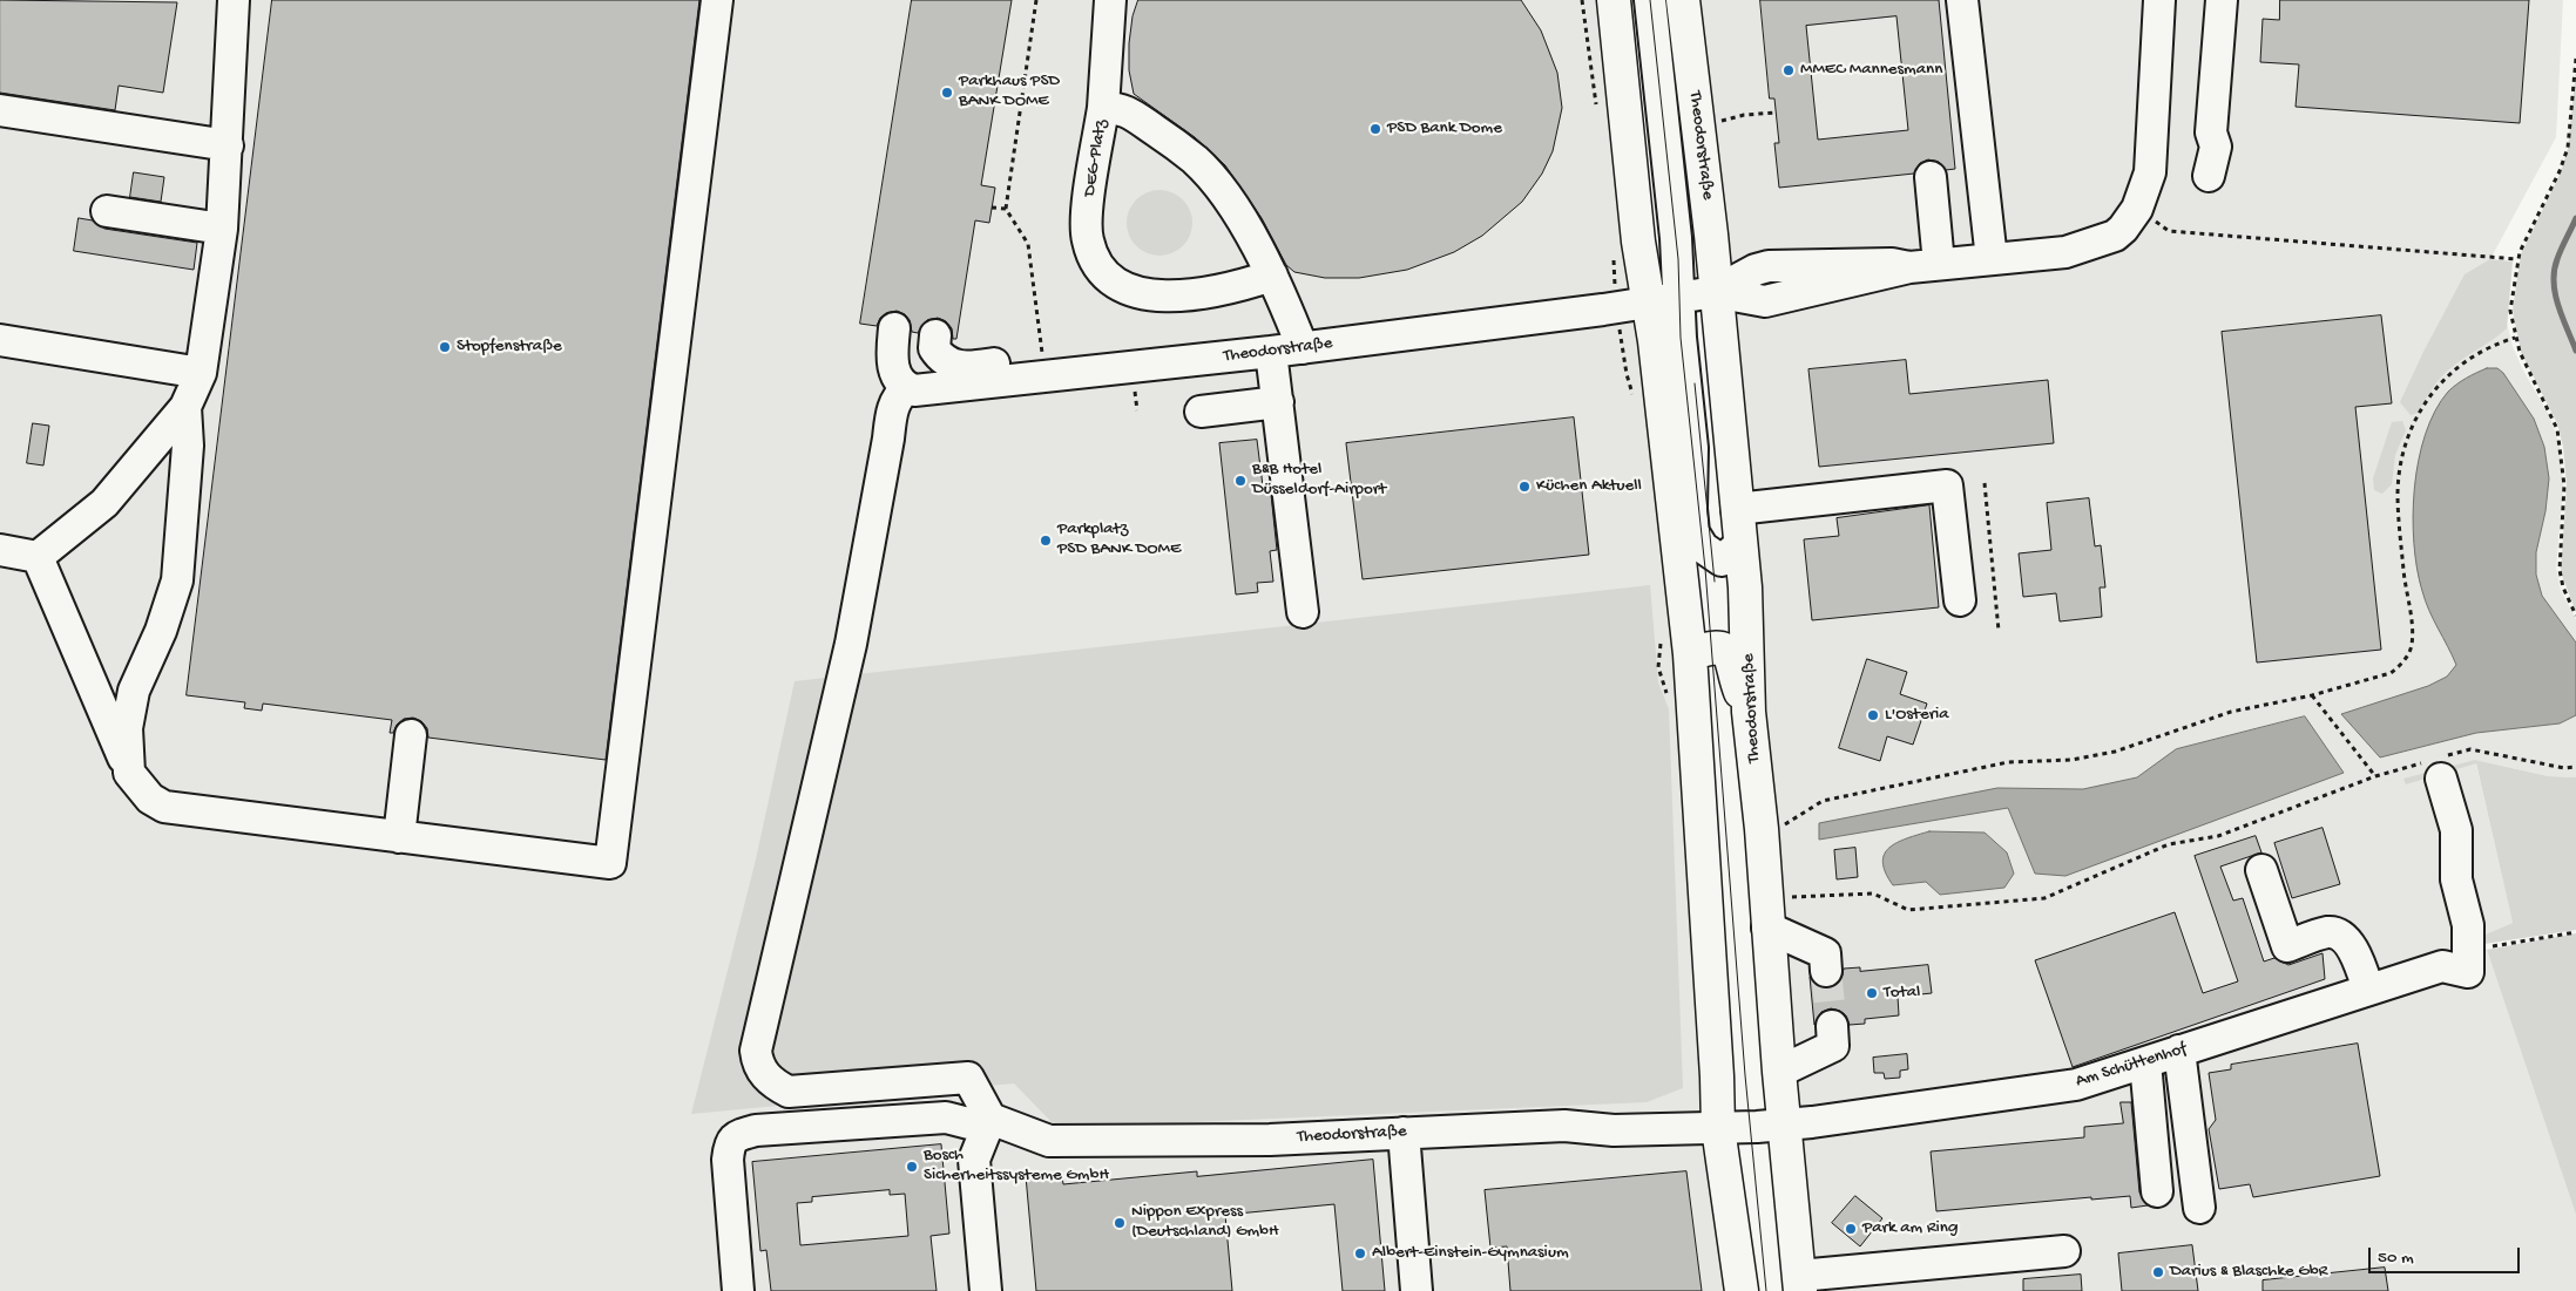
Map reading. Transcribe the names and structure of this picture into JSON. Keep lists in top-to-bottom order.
{
  "streets": {
    "main road": ["Theodorstraße"],
    "street": ["DEG-Platz", "Am Schüttenhof"]
  },
  "crossings": [
    ["Theodorstraße", "DEG-Platz"],
    ["Theodorstraße", "Am Schüttenhof"]
  ],
  "places": [
    "MMEC Mannesmann",
    "Parkhaus PSD BANK DOME",
    "PSD Bank Dome",
    "Stopfenstraße",
    "B&B Hotel Düsseldorf-Airport",
    "Küchen Aktuell",
    "Parkplatz PSD BANK DOME",
    "L'Osteria",
    "Total",
    "Bosch Sicherheitssysteme GmbH",
    "Nippon Express (Deutschland) GmbH",
    "Park am Ring",
    "Albert-Einstein-Gymnasium",
    "Darius & Blaschke GbR"
  ],
  "scale_bar": "50 m"
}
